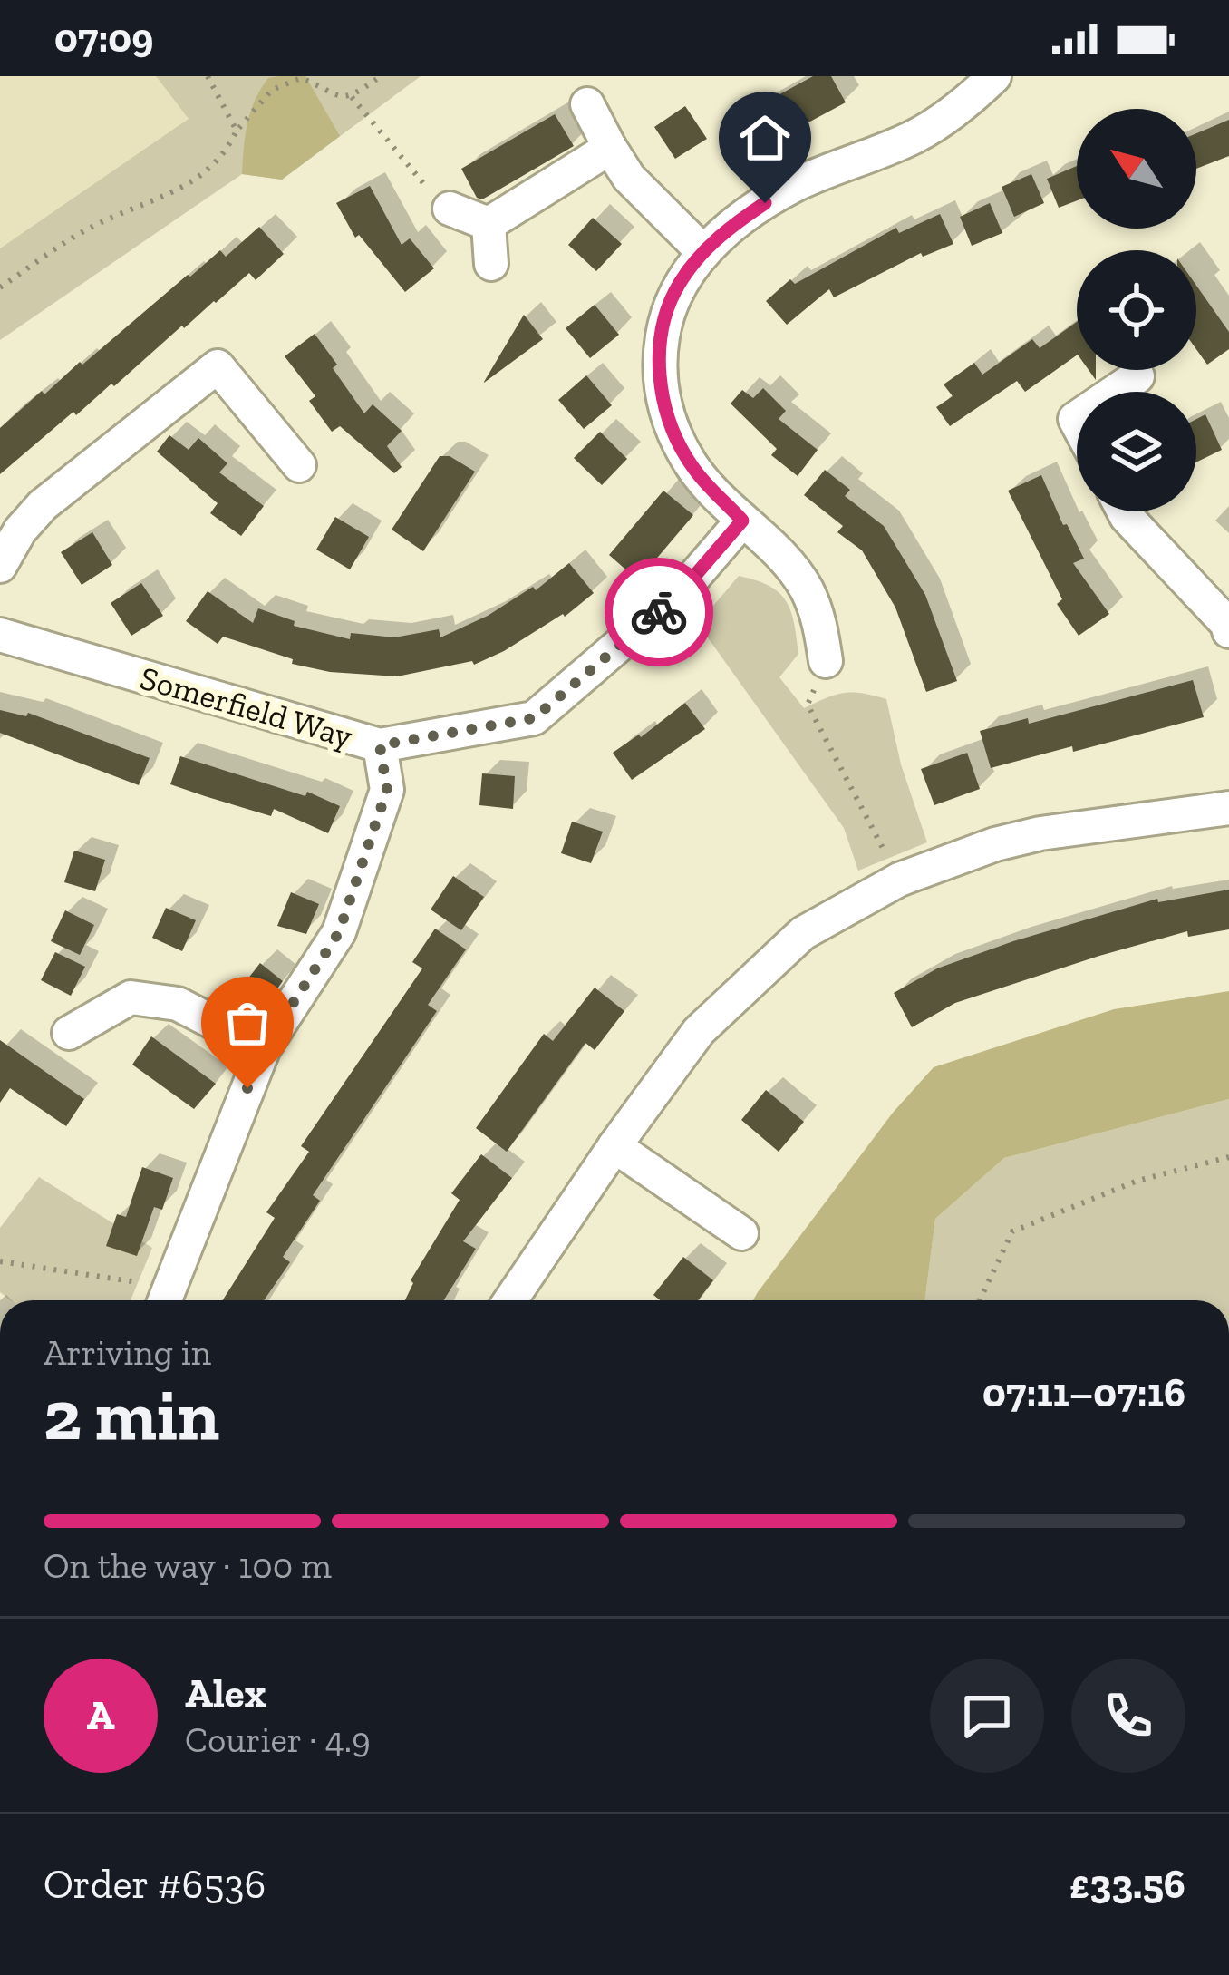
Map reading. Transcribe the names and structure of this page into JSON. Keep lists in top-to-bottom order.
{
  "streets": {
    "street": ["Somerfield Way"]
  },
  "north": "top left",
  "page": {
    "status": "07:09",
    "heading": ["2 min", "Arriving in", "07:11–07:16"],
    "panel": [
      "Alex",
      "Courier · 4.9",
      "Order #6536",
      "£33.56"
    ],
    "bar": "On the way · 100 m",
    "round": "A"
  }
}
